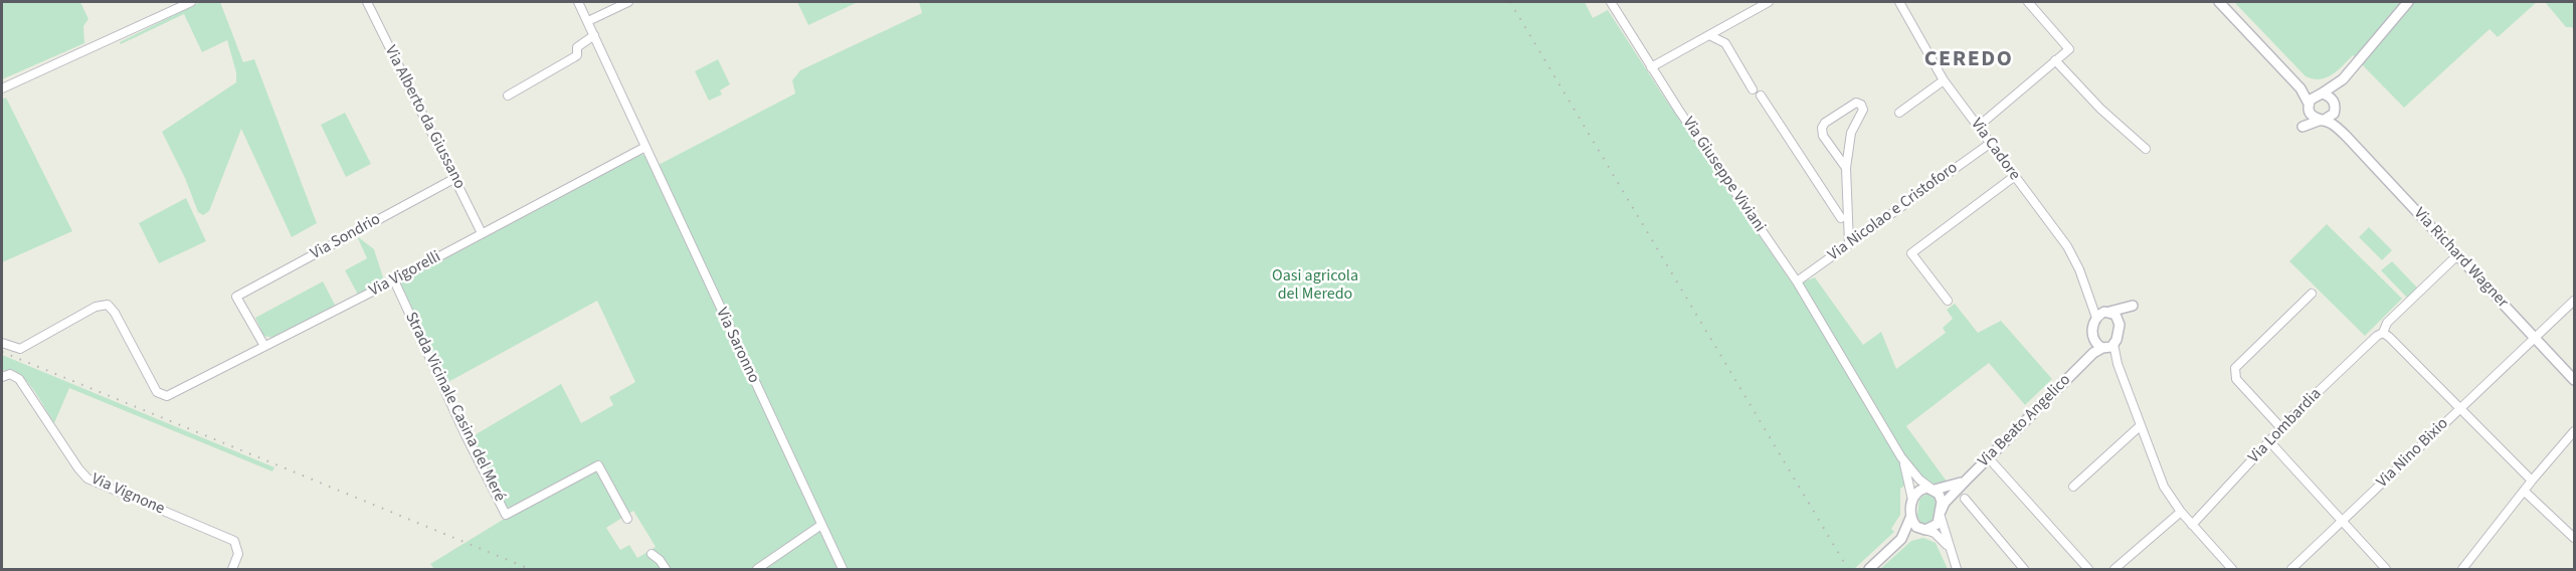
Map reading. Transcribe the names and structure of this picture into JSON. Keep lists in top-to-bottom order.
{
  "streets": {
    "street": [
      "Via Alberto da Giussano",
      "Via Cadore",
      "Via Giuseppe Viviani",
      "Via Nicolao e Cristoforo",
      "Via Sondrio",
      "Via Richard Wagner",
      "Via Vigorelli",
      "Via Saronno",
      "Strada Vicinale Casina del Meré",
      "Via Beato Angelico",
      "Via Lombardia",
      "Via Nino Bixio",
      "Via Vignone"
    ]
  },
  "crossings": [
    ["Via Alberto da Giussano", "Via Sondrio"],
    ["Via Alberto da Giussano", "Via Vigorelli"],
    ["Via Cadore", "Via Nicolao e Cristoforo"],
    ["Via Cadore", "Via Beato Angelico"],
    ["Via Giuseppe Viviani", "Via Nicolao e Cristoforo"],
    ["Via Sondrio", "Via Vigorelli"],
    ["Via Richard Wagner", "Via Lombardia"],
    ["Via Richard Wagner", "Via Nino Bixio"],
    ["Via Vigorelli", "Via Saronno"],
    ["Via Vigorelli", "Strada Vicinale Casina del Meré"]
  ],
  "districts": ["CEREDO"],
  "parks": ["Oasi agricola del Meredo"]
}
